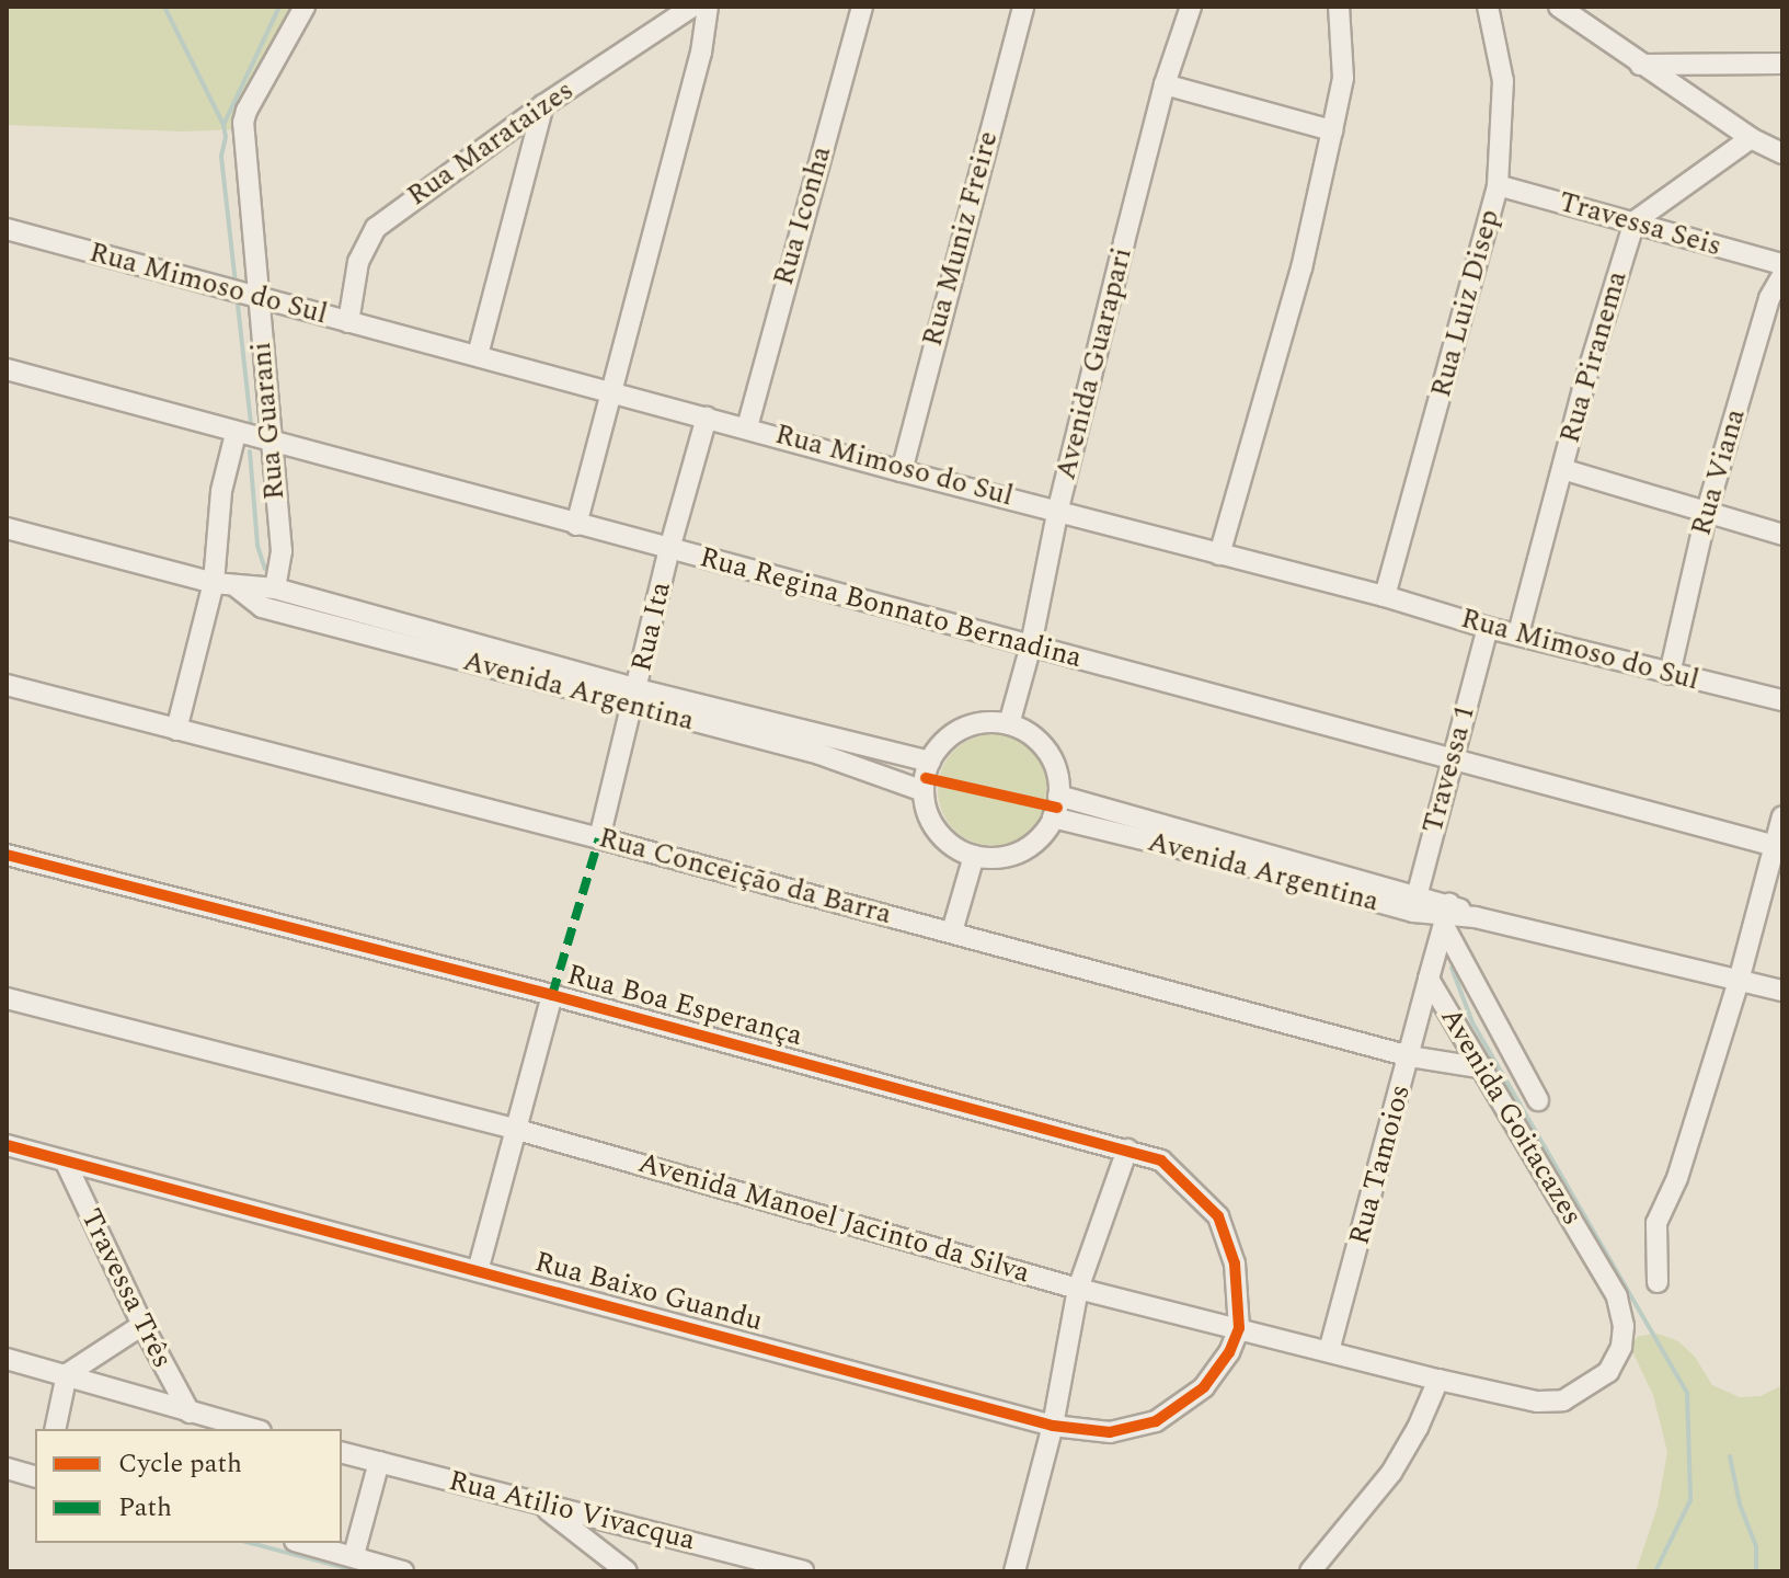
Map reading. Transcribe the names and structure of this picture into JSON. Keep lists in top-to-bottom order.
{
  "streets": {
    "street": [
      "Rua Marataizes",
      "Rua Iconha",
      "Travessa Seis",
      "Rua Muniz Freire",
      "Rua Mimoso do Sul",
      "Rua Luiz Disep",
      "Rua Piranema",
      "Avenida Guarapari",
      "Rua Guarani",
      "Rua Viana",
      "Rua Regina Bonnato Bernadina",
      "Rua Ita",
      "Avenida Argentina",
      "Travessa 1",
      "Rua Conceição da Barra",
      "Rua Boa Esperança",
      "Avenida Goitacazes",
      "Rua Tamoios",
      "Avenida Manoel Jacinto da Silva",
      "Travessa Três",
      "Rua Baixo Guandu",
      "Rua Atilio Vivacqua"
    ]
  },
  "crossings": [
    ["Rua Marataizes", "Rua Mimoso do Sul"],
    ["Rua Iconha", "Rua Mimoso do Sul"],
    ["Travessa Seis", "Rua Luiz Disep"],
    ["Travessa Seis", "Rua Piranema"],
    ["Rua Muniz Freire", "Rua Mimoso do Sul"],
    ["Rua Mimoso do Sul", "Rua Luiz Disep"],
    ["Rua Mimoso do Sul", "Rua Piranema"],
    ["Rua Mimoso do Sul", "Avenida Guarapari"],
    ["Rua Mimoso do Sul", "Rua Guarani"],
    ["Rua Mimoso do Sul", "Rua Viana"],
    ["Rua Mimoso do Sul", "Rua Ita"],
    ["Rua Mimoso do Sul", "Travessa 1"],
    ["Avenida Guarapari", "Rua Regina Bonnato Bernadina"],
    ["Avenida Guarapari", "Avenida Argentina"],
    ["Rua Guarani", "Rua Regina Bonnato Bernadina"],
    ["Rua Guarani", "Avenida Argentina"],
    ["Rua Regina Bonnato Bernadina", "Rua Ita"],
    ["Rua Regina Bonnato Bernadina", "Travessa 1"],
    ["Rua Ita", "Avenida Argentina"],
    ["Rua Ita", "Rua Conceição da Barra"],
    ["Avenida Argentina", "Travessa 1"],
    ["Avenida Argentina", "Avenida Goitacazes"],
    ["Rua Conceição da Barra", "Avenida Goitacazes"],
    ["Rua Conceição da Barra", "Rua Tamoios"],
    ["Rua Boa Esperança", "Avenida Manoel Jacinto da Silva"],
    ["Rua Boa Esperança", "Rua Baixo Guandu"],
    ["Avenida Goitacazes", "Rua Tamoios"],
    ["Avenida Goitacazes", "Avenida Manoel Jacinto da Silva"],
    ["Rua Tamoios", "Avenida Manoel Jacinto da Silva"],
    ["Avenida Manoel Jacinto da Silva", "Rua Baixo Guandu"],
    ["Travessa Três", "Rua Baixo Guandu"]
  ],
  "legend": ["Cycle path", "Path"]
}
